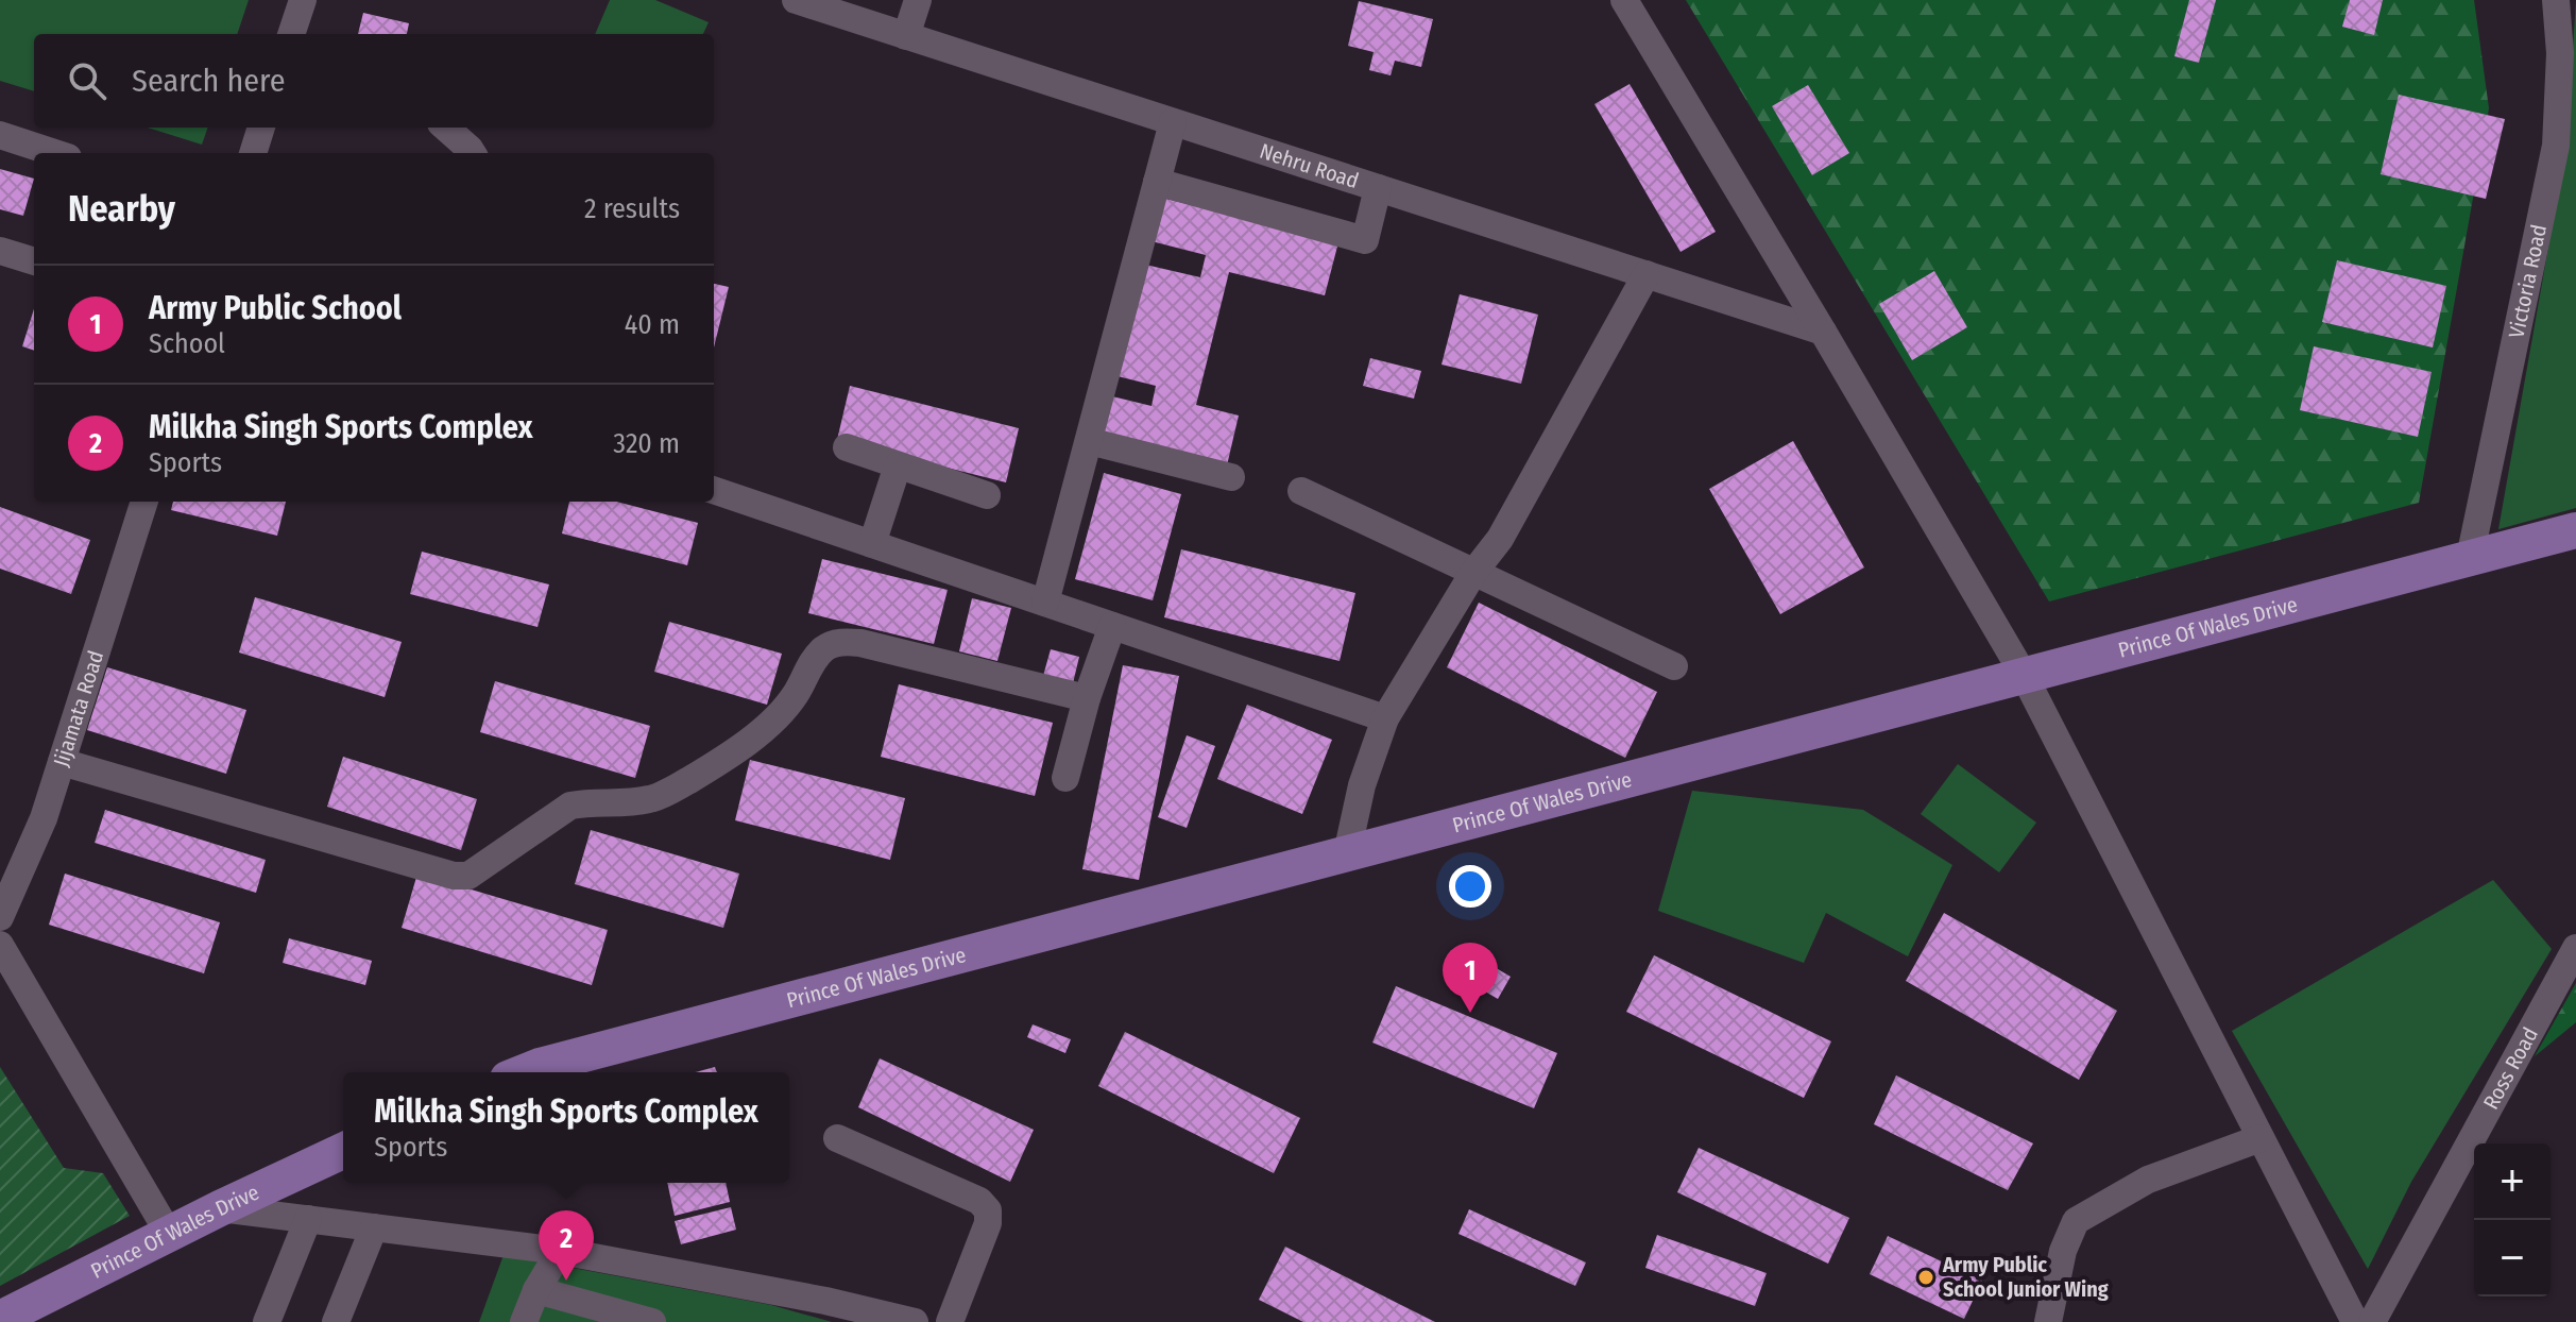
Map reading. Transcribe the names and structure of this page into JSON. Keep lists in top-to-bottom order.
{
  "streets": {
    "main road": ["Prince Of Wales Drive"],
    "street": [
      "Nehru Road",
      "Victoria Road",
      "Jijamata Road",
      "Ross Road"
    ]
  },
  "crossings": [
    ["Victoria Road", "Prince Of Wales Drive"]
  ],
  "places": ["Army Public School Junior Wing"],
  "page": {
    "search": "Search here",
    "heading": ["Nearby", "2 results"],
    "list": [
      {
        "mark": "1",
        "name": "Army Public School",
        "note": "School",
        "value": "40 m"
      },
      {
        "mark": "2",
        "name": "Milkha Singh Sports Complex",
        "note": "Sports",
        "value": "320 m"
      }
    ],
    "pins": ["1", "2"],
    "popup": ["Milkha Singh Sports Complex", "Sports"],
    "map_buttons": ["+", "−"]
  }
}
